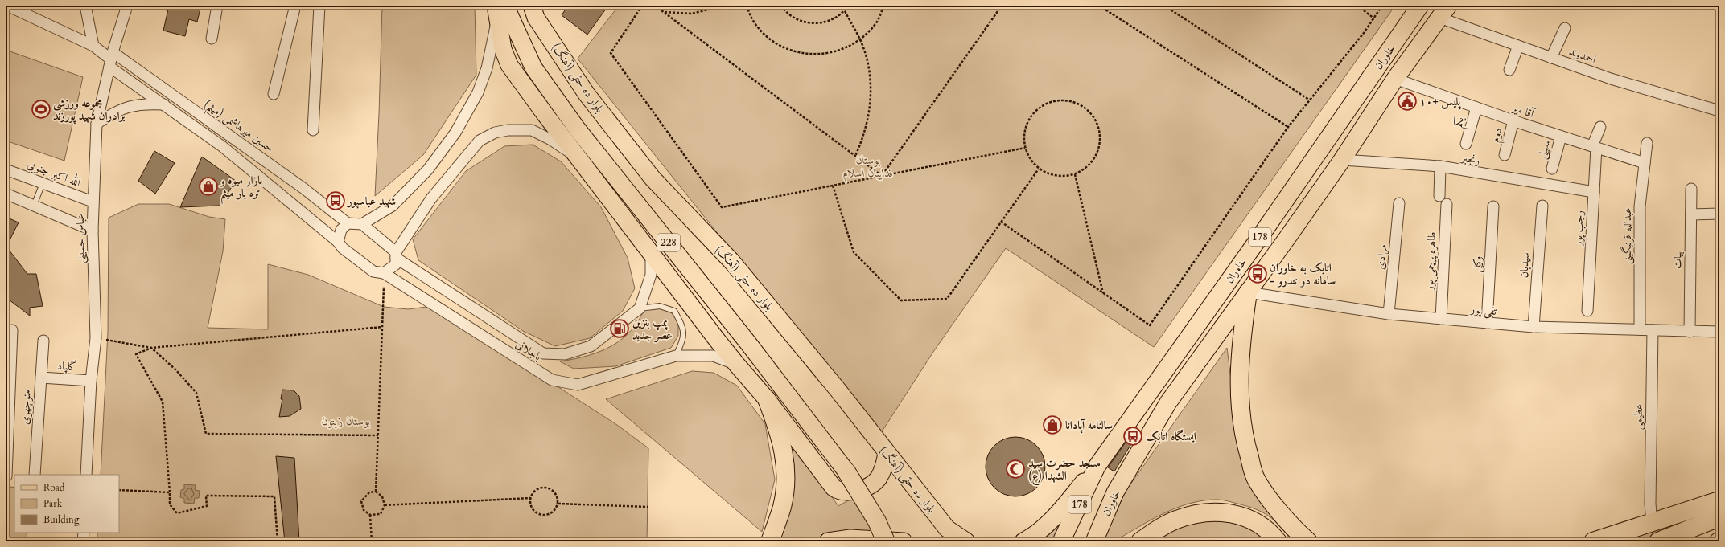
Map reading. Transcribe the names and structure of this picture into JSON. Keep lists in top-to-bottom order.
{
  "streets": {
    "main road": [
      "خاوران",
      "بلوار ده حقی (آهنگ)",
      "178",
      "228"
    ],
    "street": [
      "احمدوند",
      "آقا میر",
      "یکم",
      "حسین میرهاشمی (میثم)",
      "دوم",
      "سهیلی",
      "رنجبر",
      "الله اکبر جنوبی",
      "رجب پور",
      "عبدالله قرنیگینی",
      "عباس حسینی",
      "مرادی",
      "بیات",
      "طاهره پرچمی پور",
      "وکیلی",
      "سیدیان",
      "تقی پور",
      "باجلانی",
      "گلپاد",
      "منوچهری",
      "عظیمی"
    ]
  },
  "crossings": [
    ["احمدوند", "خاوران"],
    ["خاوران", "آقا میر"],
    ["خاوران", "رنجبر"],
    ["خاوران", "تقی پور"],
    ["آقا میر", "یکم"],
    ["آقا میر", "دوم"],
    ["آقا میر", "سهیلی"],
    ["آقا میر", "رجب پور"],
    ["آقا میر", "عبدالله قرنیگینی"],
    ["حسین میرهاشمی (میثم)", "عباس حسینی"],
    ["حسین میرهاشمی (میثم)", "باجلانی"],
    ["رنجبر", "رجب پور"],
    ["رنجبر", "طاهره پرچمی پور"],
    ["الله اکبر جنوبی", "عباس حسینی"],
    ["عبدالله قرنیگینی", "تقی پور"],
    ["عباس حسینی", "گلپاد"],
    ["مرادی", "تقی پور"],
    ["بیات", "تقی پور"],
    ["طاهره پرچمی پور", "تقی پور"],
    ["وکیلی", "تقی پور"],
    ["سیدیان", "تقی پور"],
    ["تقی پور", "عظیمی"],
    ["گلپاد", "منوچهری"]
  ],
  "parks": ["بوستان فداییان اسلام", "بوستان زیتون"],
  "places": {
    "public building": ["پلیس +۱۰"],
    "sports": ["مجموعه ورزشی برادران شهید پورزند"],
    "shop": ["بازار میوه و تره بار میثم", "سالنامه آپادانا"],
    "bus stop": ["شهید عباسپور", "اتابک به خاوران - سامانه دو تندرو", "ایستگاه اتابک"],
    "fuel station": ["پمپ بنزین عصر جدید"],
    "mosque": ["مسجد حضرت سید الشهدا (ع)"]
  },
  "legend": ["Road", "Park", "Building"]
}
